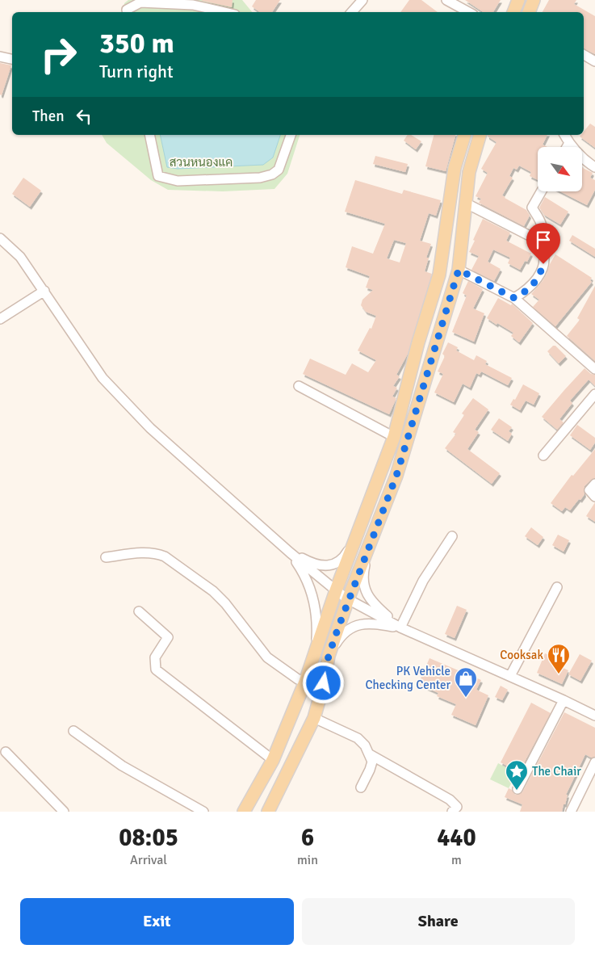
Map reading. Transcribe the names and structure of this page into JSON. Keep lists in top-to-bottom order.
{
  "parks": ["สวนหนองแค"],
  "places": {
    "restaurant": ["Cooksak"],
    "shop": ["PK Vehicle Checking Center"],
    "place": ["The Chair"]
  },
  "north": "bottom right",
  "page": {
    "turn": ["350 m", "Turn right"],
    "then": "Then",
    "eta": [
      "08:05",
      "Arrival",
      "6",
      "min",
      "440",
      "m"
    ],
    "buttons": ["Exit", "Share"]
  }
}
